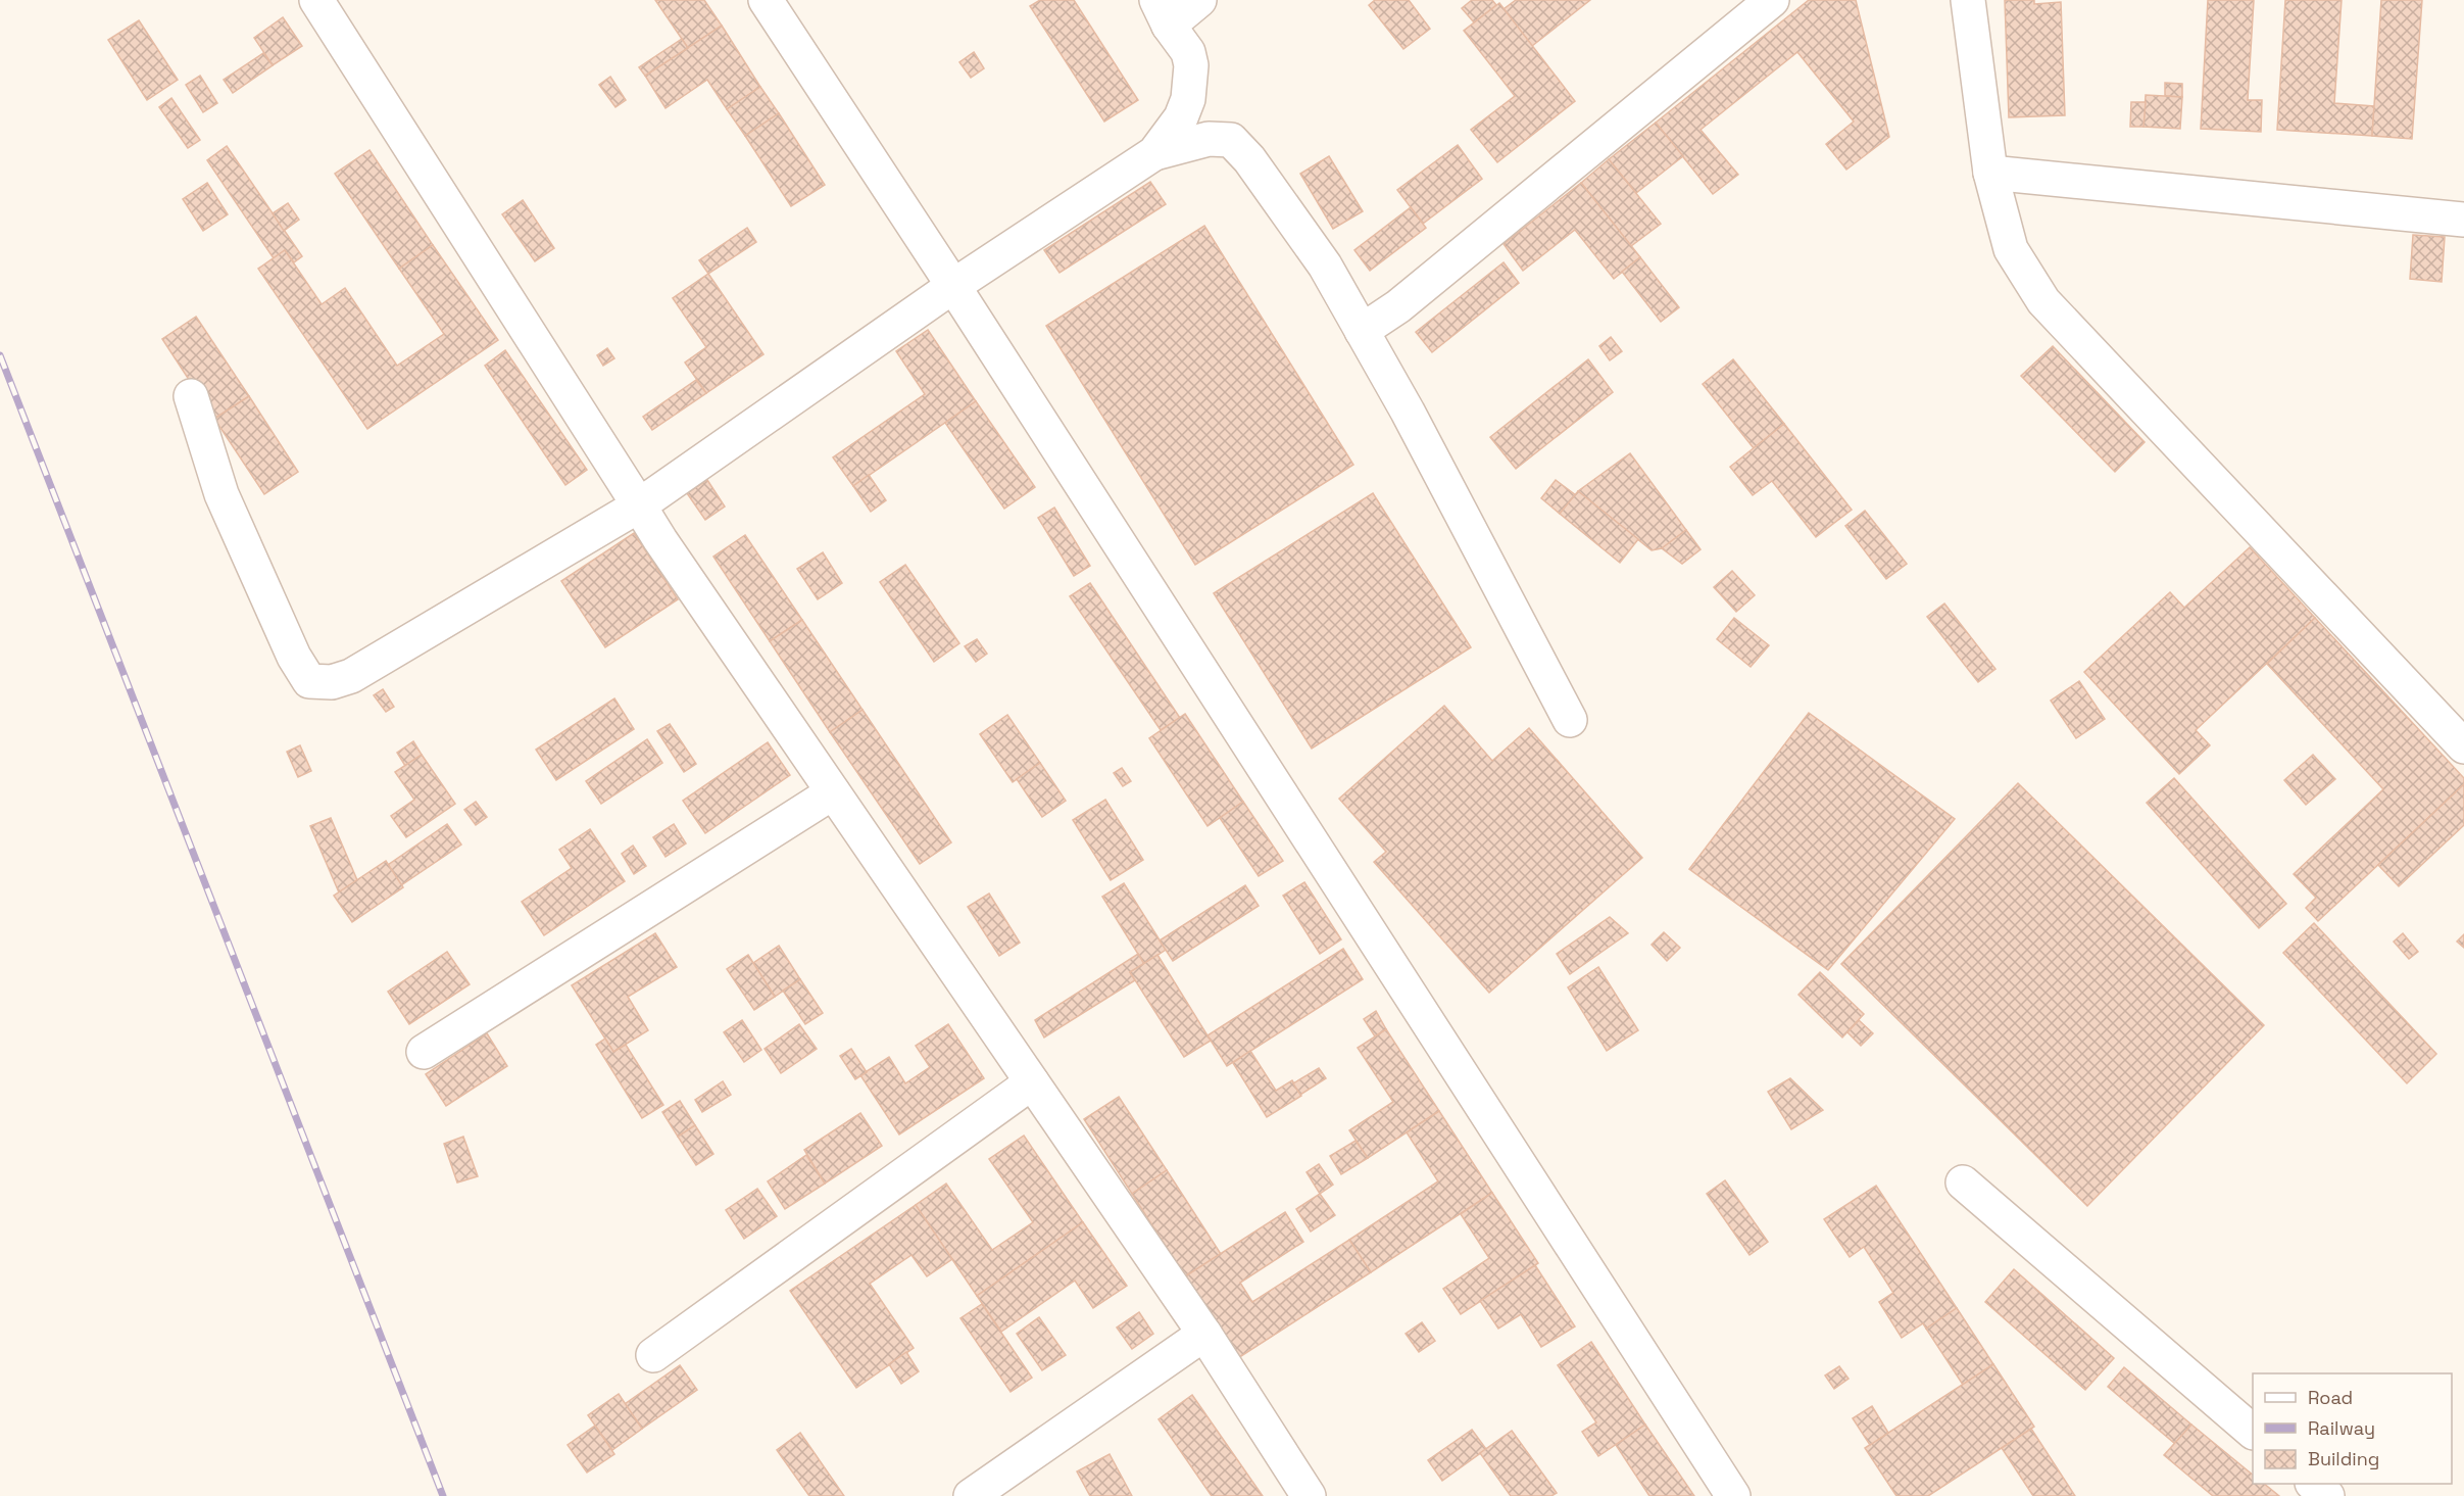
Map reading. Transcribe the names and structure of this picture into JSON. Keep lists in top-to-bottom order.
{
  "legend": ["Road", "Railway", "Building"]
}
